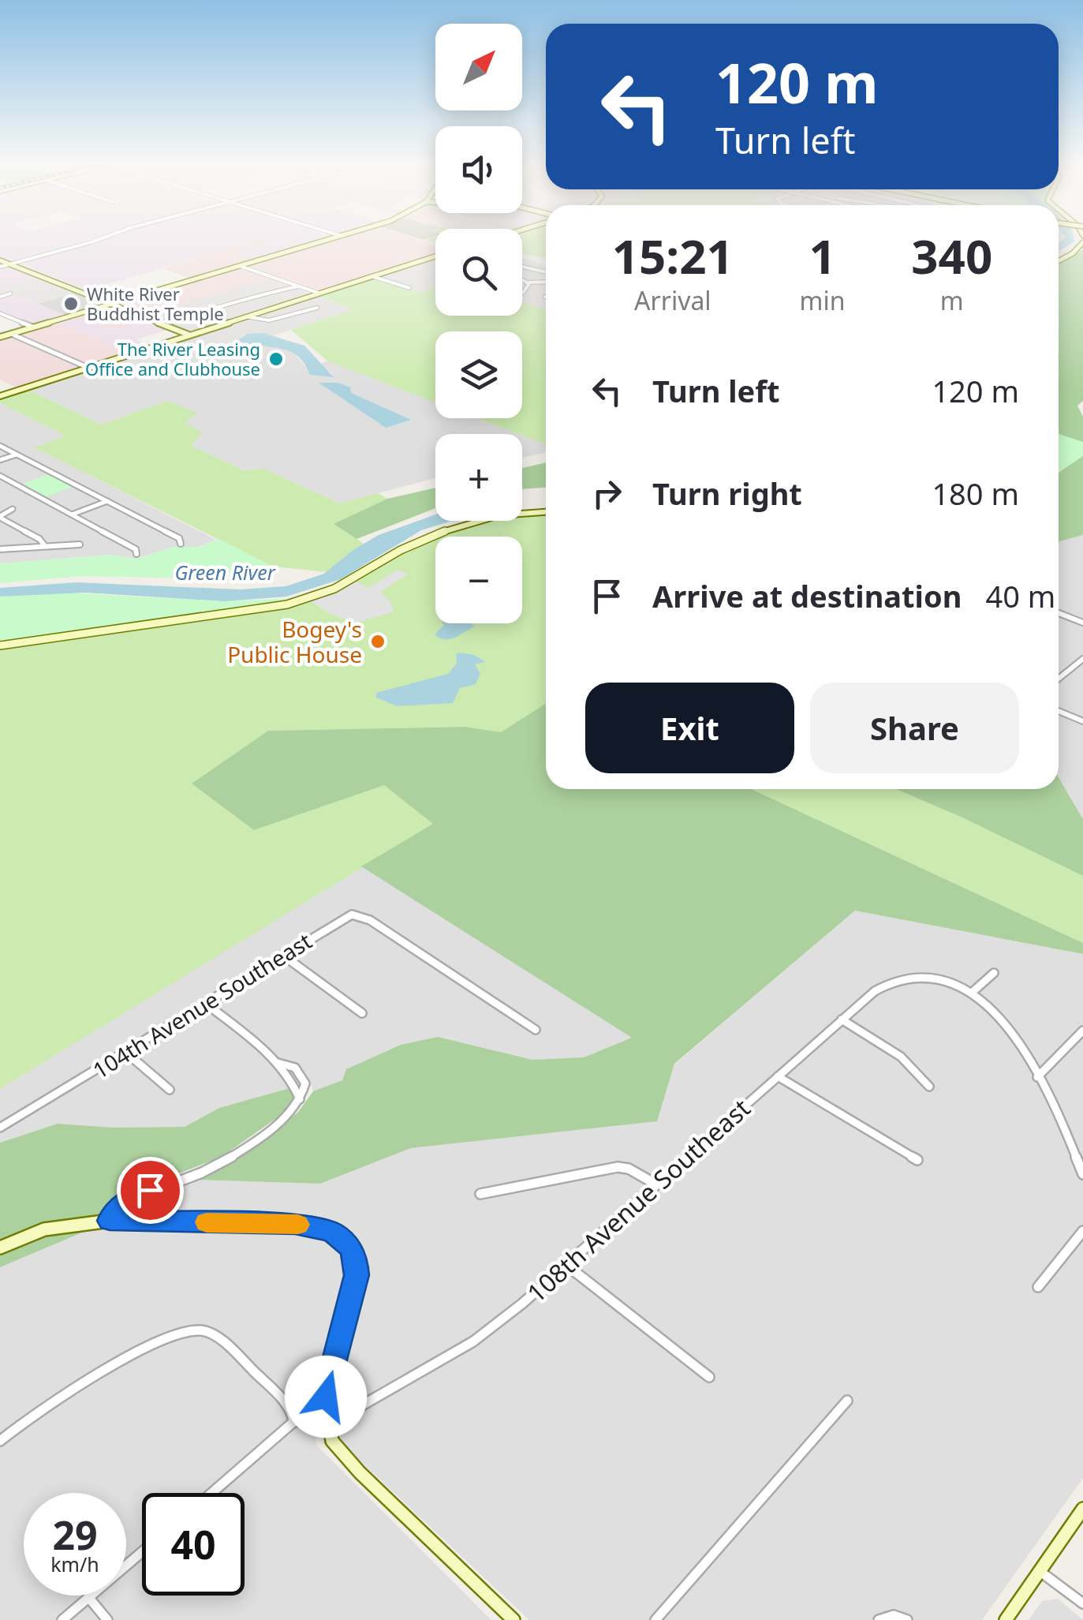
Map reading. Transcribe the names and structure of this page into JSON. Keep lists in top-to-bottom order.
{
  "streets": {
    "street": ["104th Avenue Southeast", "108th Avenue Southeast"]
  },
  "water": ["Green River"],
  "places": ["White River Buddhist Temple", "The River Leasing Office and Clubhouse", "Bogey's Public House"],
  "north": "top right",
  "page": {
    "map_buttons": ["+", "−"],
    "turn": ["120 m", "Turn left"],
    "eta": [
      "15:21",
      "Arrival",
      "1",
      "min",
      "340",
      "m"
    ],
    "list": [
      {
        "name": "Turn left",
        "value": "120 m"
      },
      {
        "name": "Turn right",
        "value": "180 m"
      },
      {
        "name": "Arrive at destination",
        "value": "40 m"
      }
    ],
    "buttons": ["Exit", "Share"],
    "speed": "29 km/h",
    "limit": "40"
  }
}
